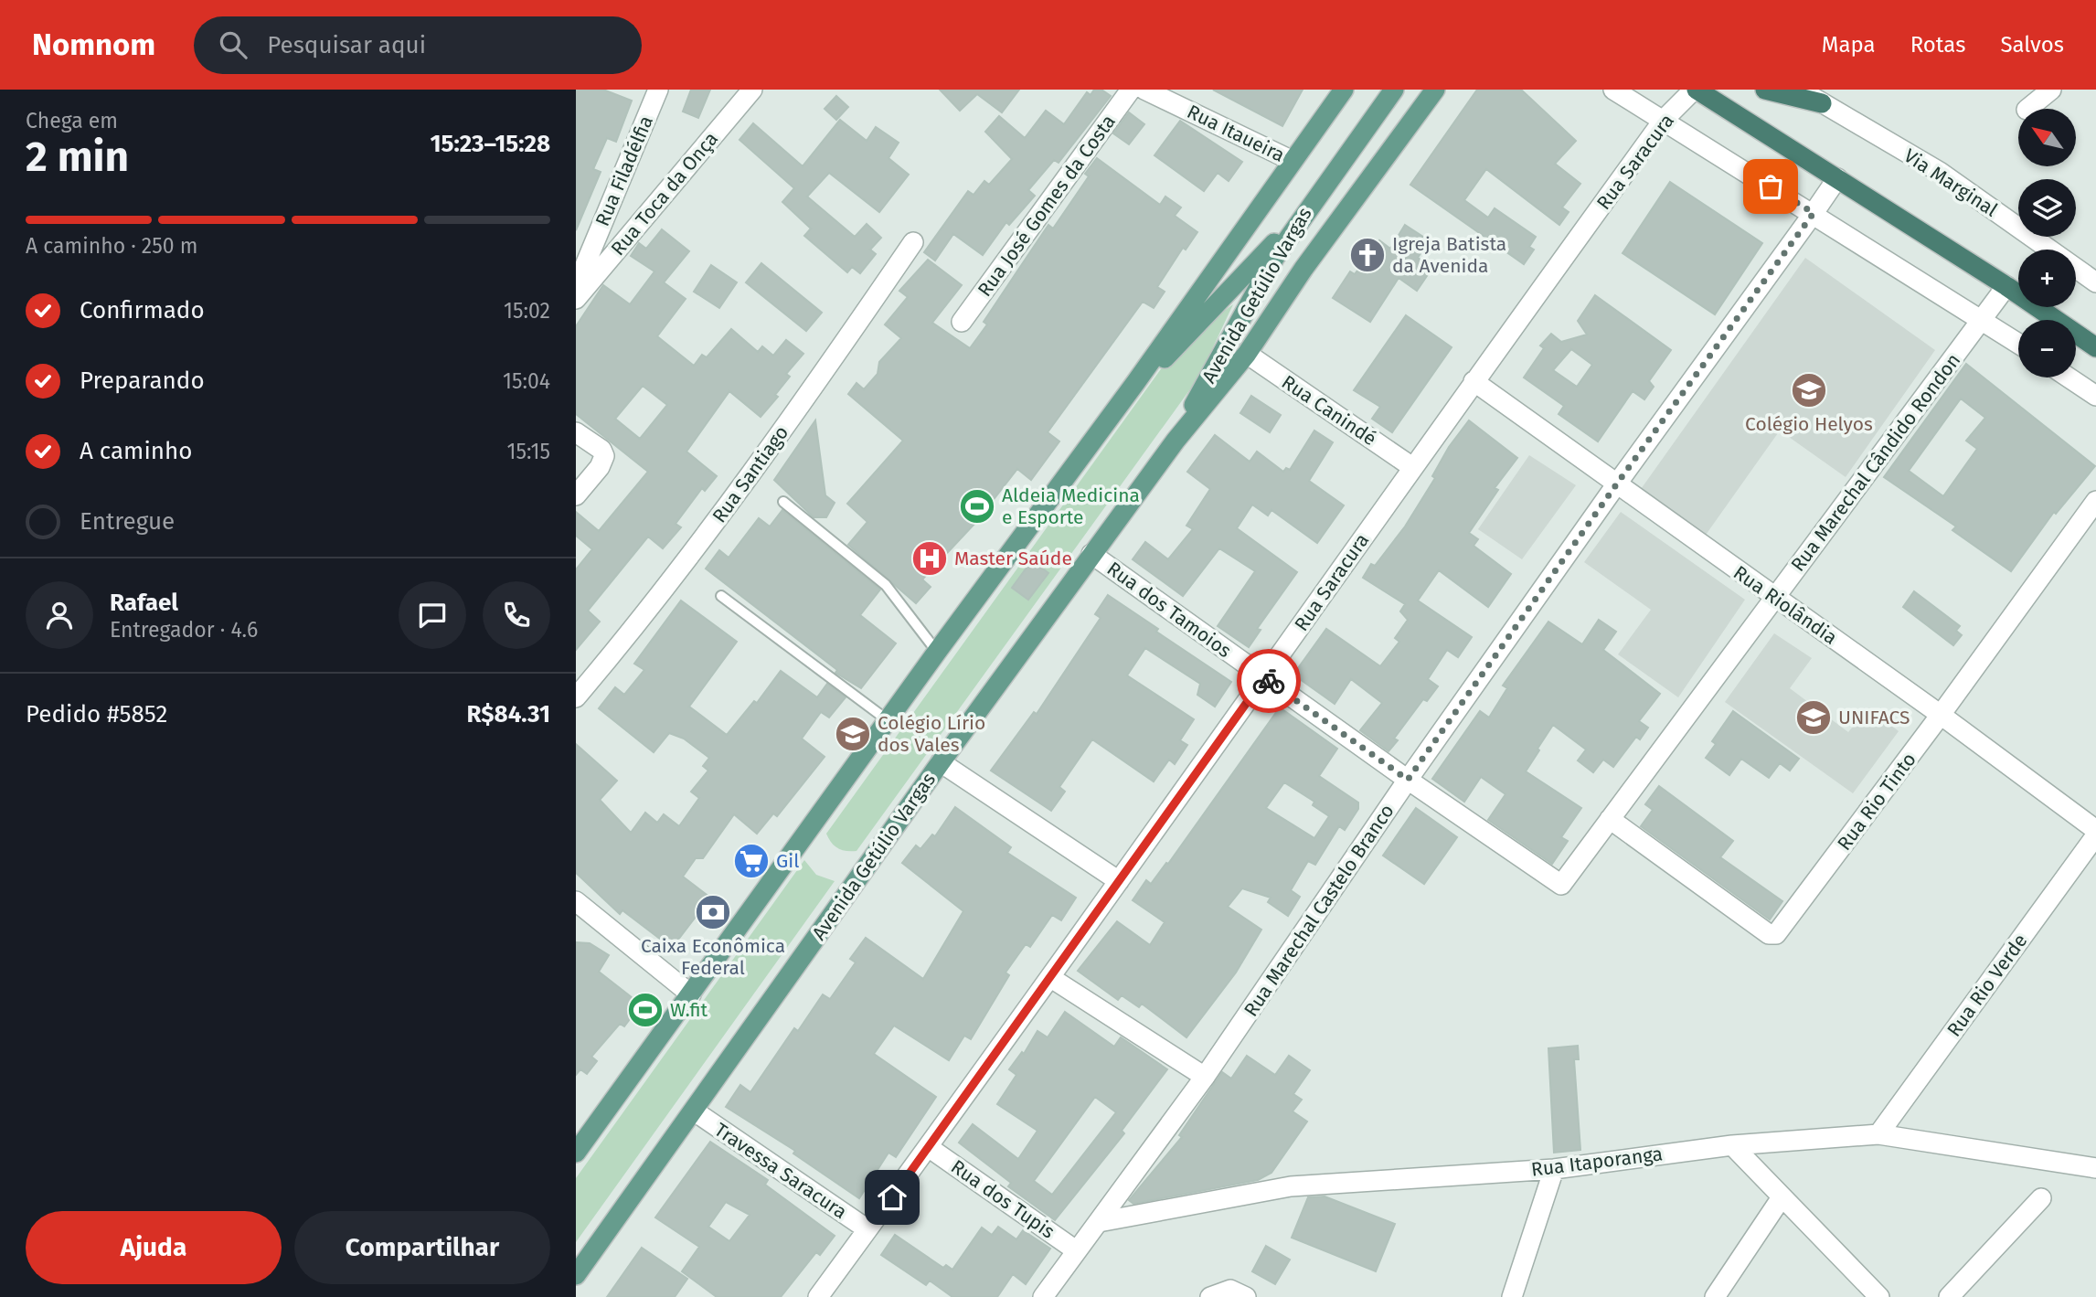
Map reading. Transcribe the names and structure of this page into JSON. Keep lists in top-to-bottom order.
{
  "streets": {
    "main road": ["Avenida Getúlio Vargas"],
    "street": [
      "Rua Itaueira",
      "Rua Saracura",
      "Rua Filadélfia",
      "Via Marginal",
      "Rua Toca da Onça",
      "Rua José Gomes da Costa",
      "Rua Canindé",
      "Rua Marechal Cândido Rondon",
      "Rua Santiago",
      "Rua Riolândia",
      "Rua dos Tamoios",
      "Rua Rio Tinto",
      "Rua Marechal Castelo Branco",
      "Rua Rio Verde",
      "Rua Itaporanga",
      "Travessa Saracura",
      "Rua dos Tupis"
    ]
  },
  "crossings": [
    ["Rua Itaueira", "Avenida Getúlio Vargas"],
    ["Rua Saracura", "Rua Canindé"],
    ["Rua Saracura", "Rua Riolândia"],
    ["Rua Saracura", "Rua dos Tamoios"],
    ["Rua Saracura", "Travessa Saracura"],
    ["Rua Saracura", "Rua dos Tupis"],
    ["Avenida Getúlio Vargas", "Rua Canindé"],
    ["Avenida Getúlio Vargas", "Rua dos Tamoios"],
    ["Avenida Getúlio Vargas", "Travessa Saracura"],
    ["Rua Marechal Cândido Rondon", "Rua Riolândia"],
    ["Rua Marechal Cândido Rondon", "Rua dos Tamoios"],
    ["Rua Marechal Cândido Rondon", "Rua Rio Tinto"],
    ["Rua Riolândia", "Rua Rio Tinto"],
    ["Rua Riolândia", "Rua Marechal Castelo Branco"],
    ["Rua dos Tamoios", "Rua Marechal Castelo Branco"],
    ["Rua Marechal Castelo Branco", "Rua Itaporanga"],
    ["Rua Marechal Castelo Branco", "Rua dos Tupis"],
    ["Rua Rio Verde", "Rua Itaporanga"]
  ],
  "places": {
    "church": ["Igreja Batista da Avenida"],
    "school or university": ["Colégio Helyos", "UNIFACS", "Colégio Lírio dos Vales"],
    "sports": ["Aldeia Medicina e Esporte", "W.fit"],
    "hospital": ["Master Saúde"],
    "supermarket": ["Gil"],
    "bank": ["Caixa Econômica Federal"]
  },
  "north": "top left",
  "page": {
    "header": "Nomnom",
    "search": "Pesquisar aqui",
    "nav": ["Mapa", "Rotas", "Salvos"],
    "heading": ["2 min", "Chega em", "15:23–15:28"],
    "panel": [
      "Rafael",
      "Entregador · 4.6",
      "Pedido #5852",
      "R$84.31"
    ],
    "map_buttons": ["+", "−"],
    "bar": "A caminho · 250 m",
    "list": [
      ["Confirmado", "15:02"],
      ["Preparando", "15:04"],
      ["A caminho", "15:15"],
      "Entregue"
    ],
    "buttons": ["Ajuda", "Compartilhar"]
  }
}
